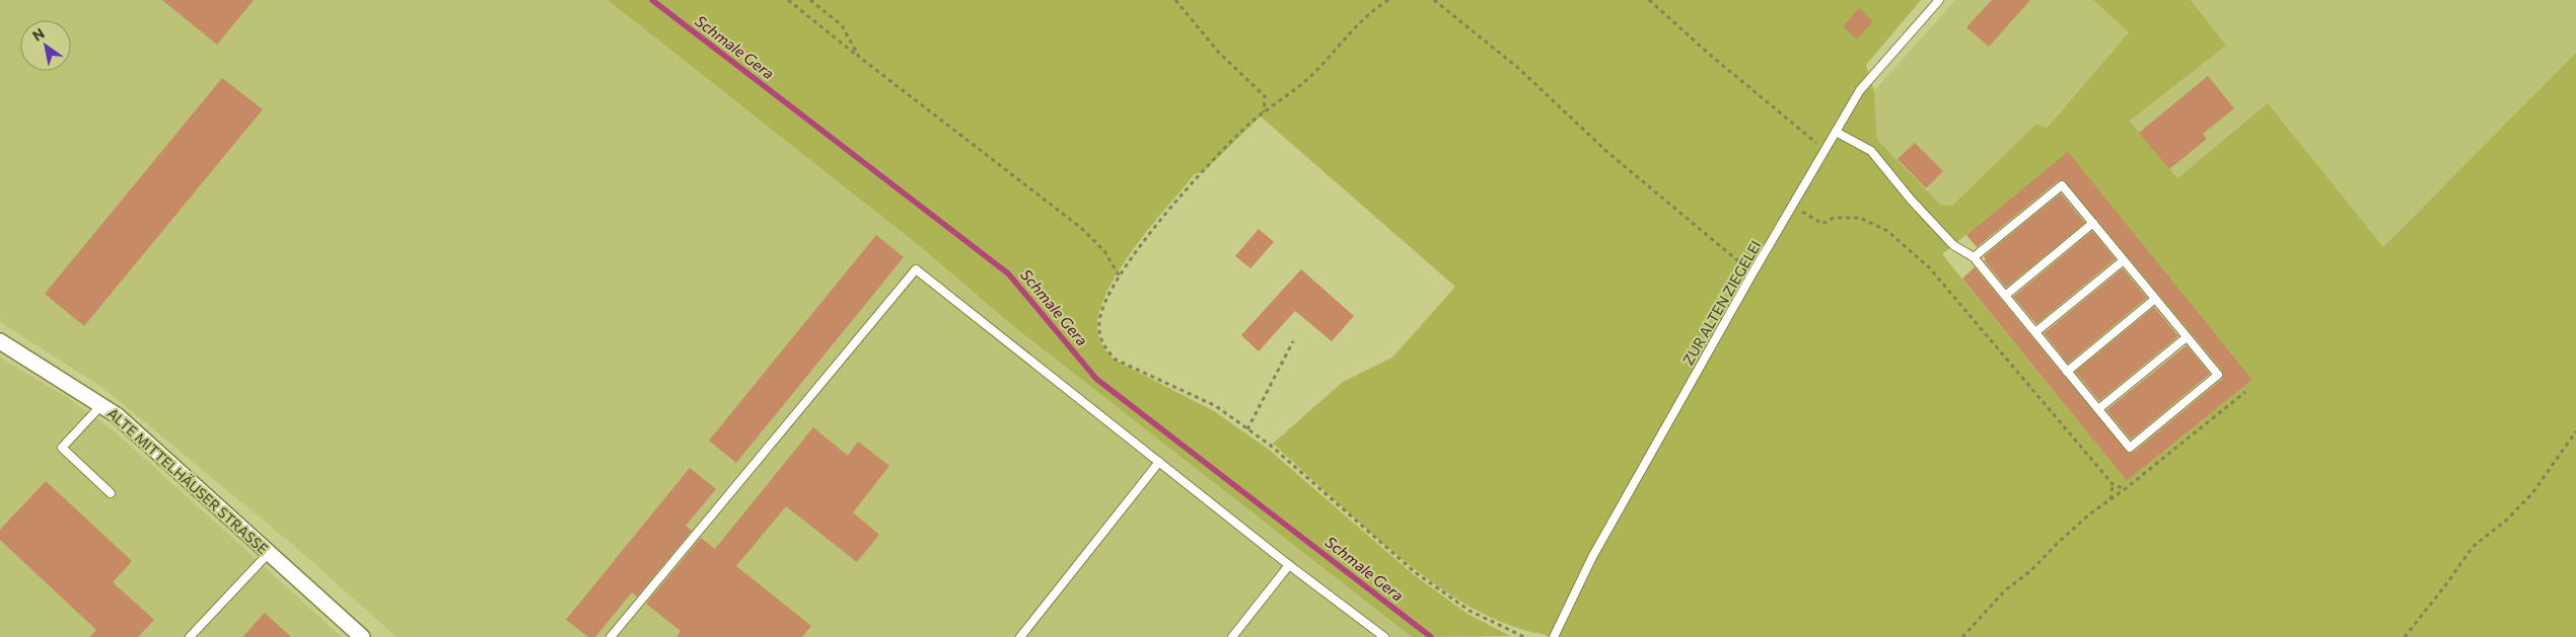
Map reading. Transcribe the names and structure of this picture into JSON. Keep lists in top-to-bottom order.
{
  "streets": {
    "street": ["ALTE MITTELHÄUSER STRASSE"],
    "lane": ["ZUR ALTEN ZIEGELEI"]
  },
  "water": ["Schmale Gera"],
  "north": "top left"
}
